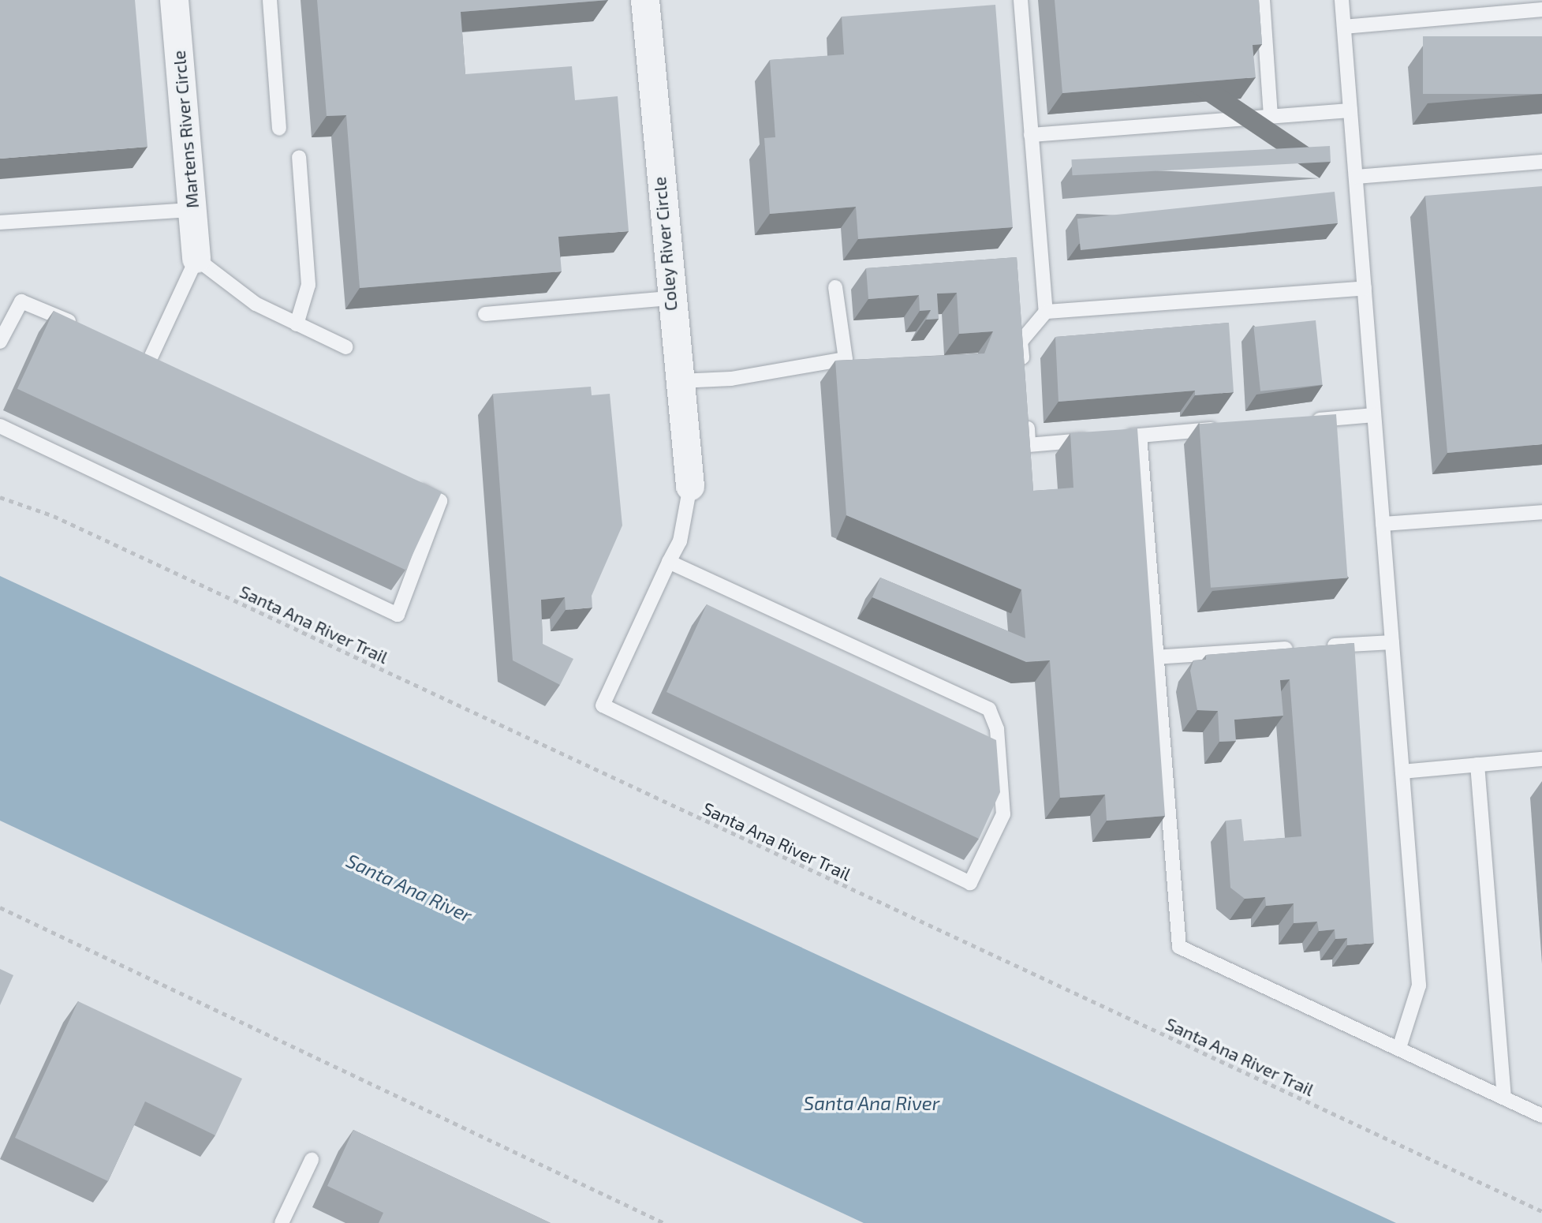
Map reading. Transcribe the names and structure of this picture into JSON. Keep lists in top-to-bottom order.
{
  "streets": {
    "street": ["Martens River Circle", "Coley River Circle"],
    "path": ["Santa Ana River Trail"]
  },
  "water": ["Santa Ana River"]
}
